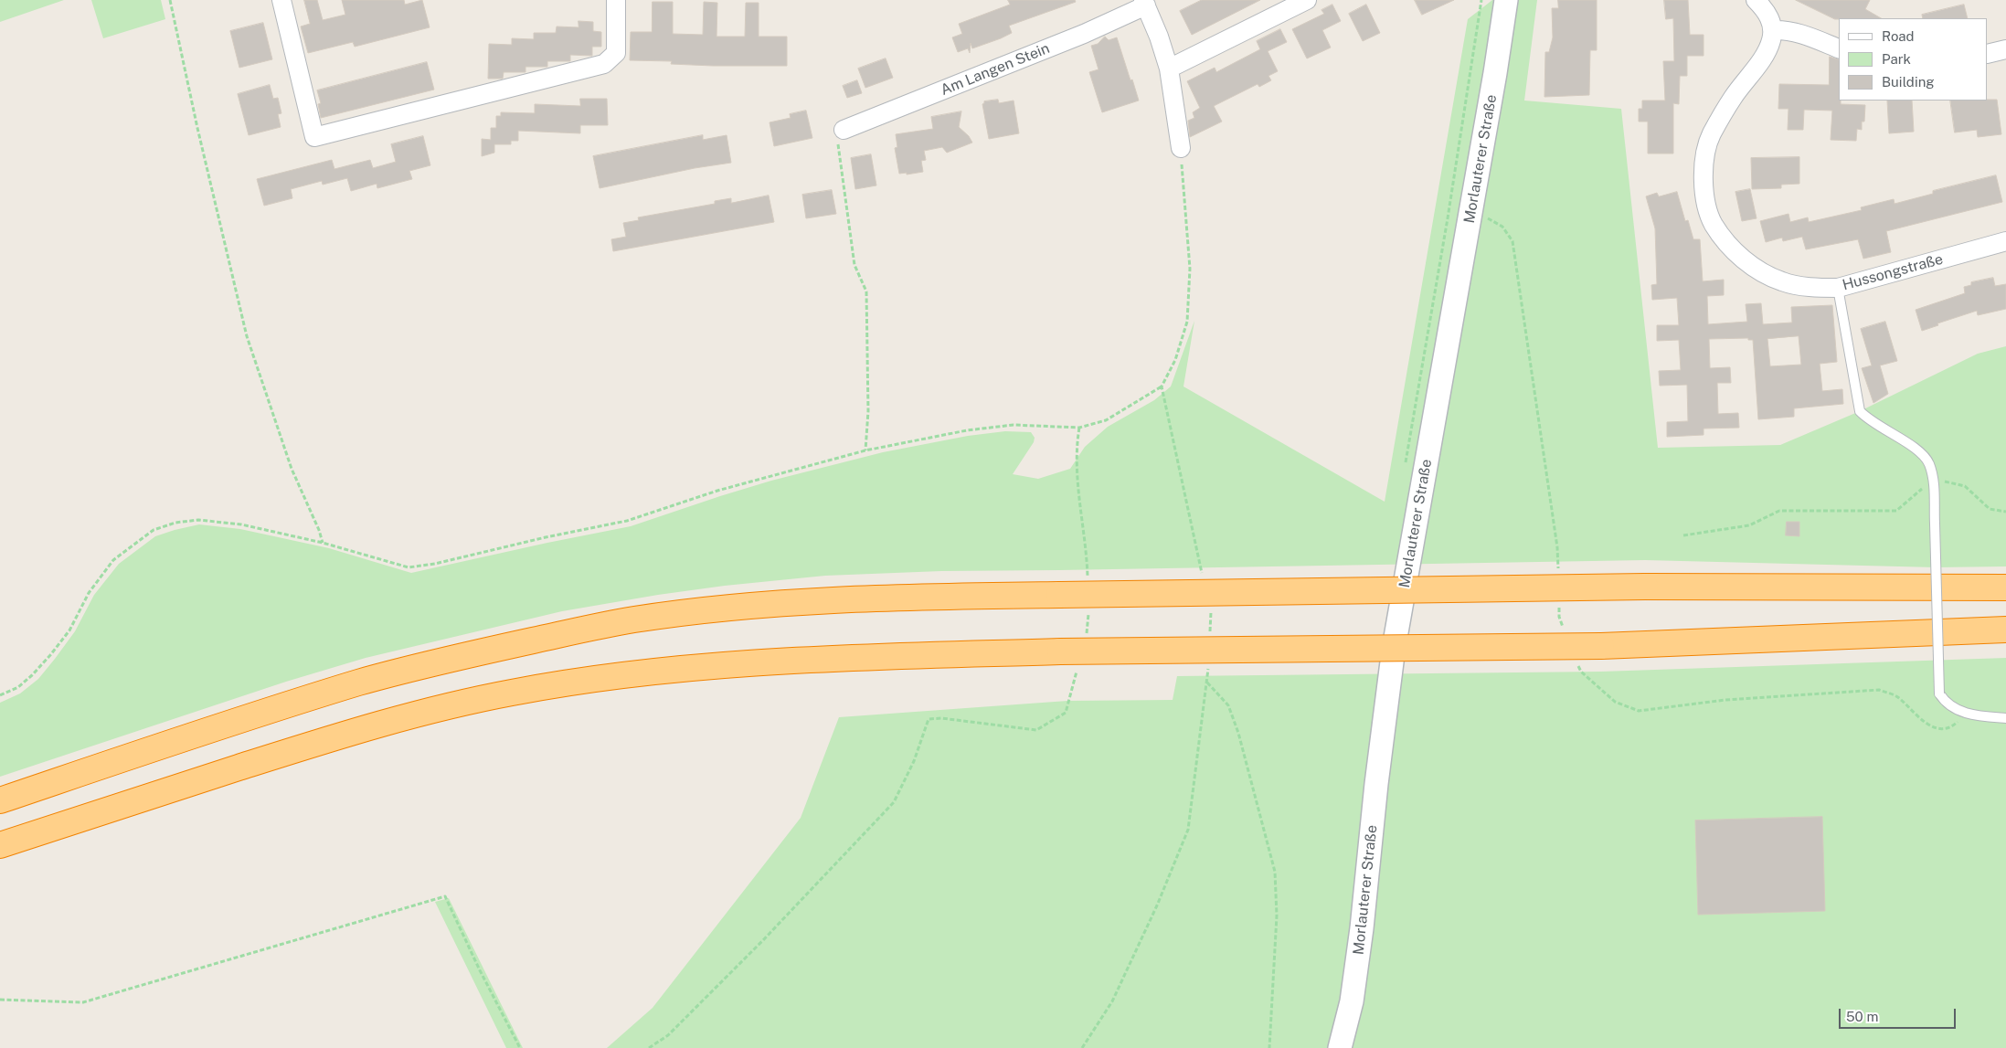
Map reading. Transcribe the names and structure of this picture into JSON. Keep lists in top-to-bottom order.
{
  "streets": {
    "street": ["Am Langen Stein", "Morlauterer Straße", "Hussongstraße"]
  },
  "legend": ["Road", "Park", "Building"],
  "scale_bar": "50 m"
}
